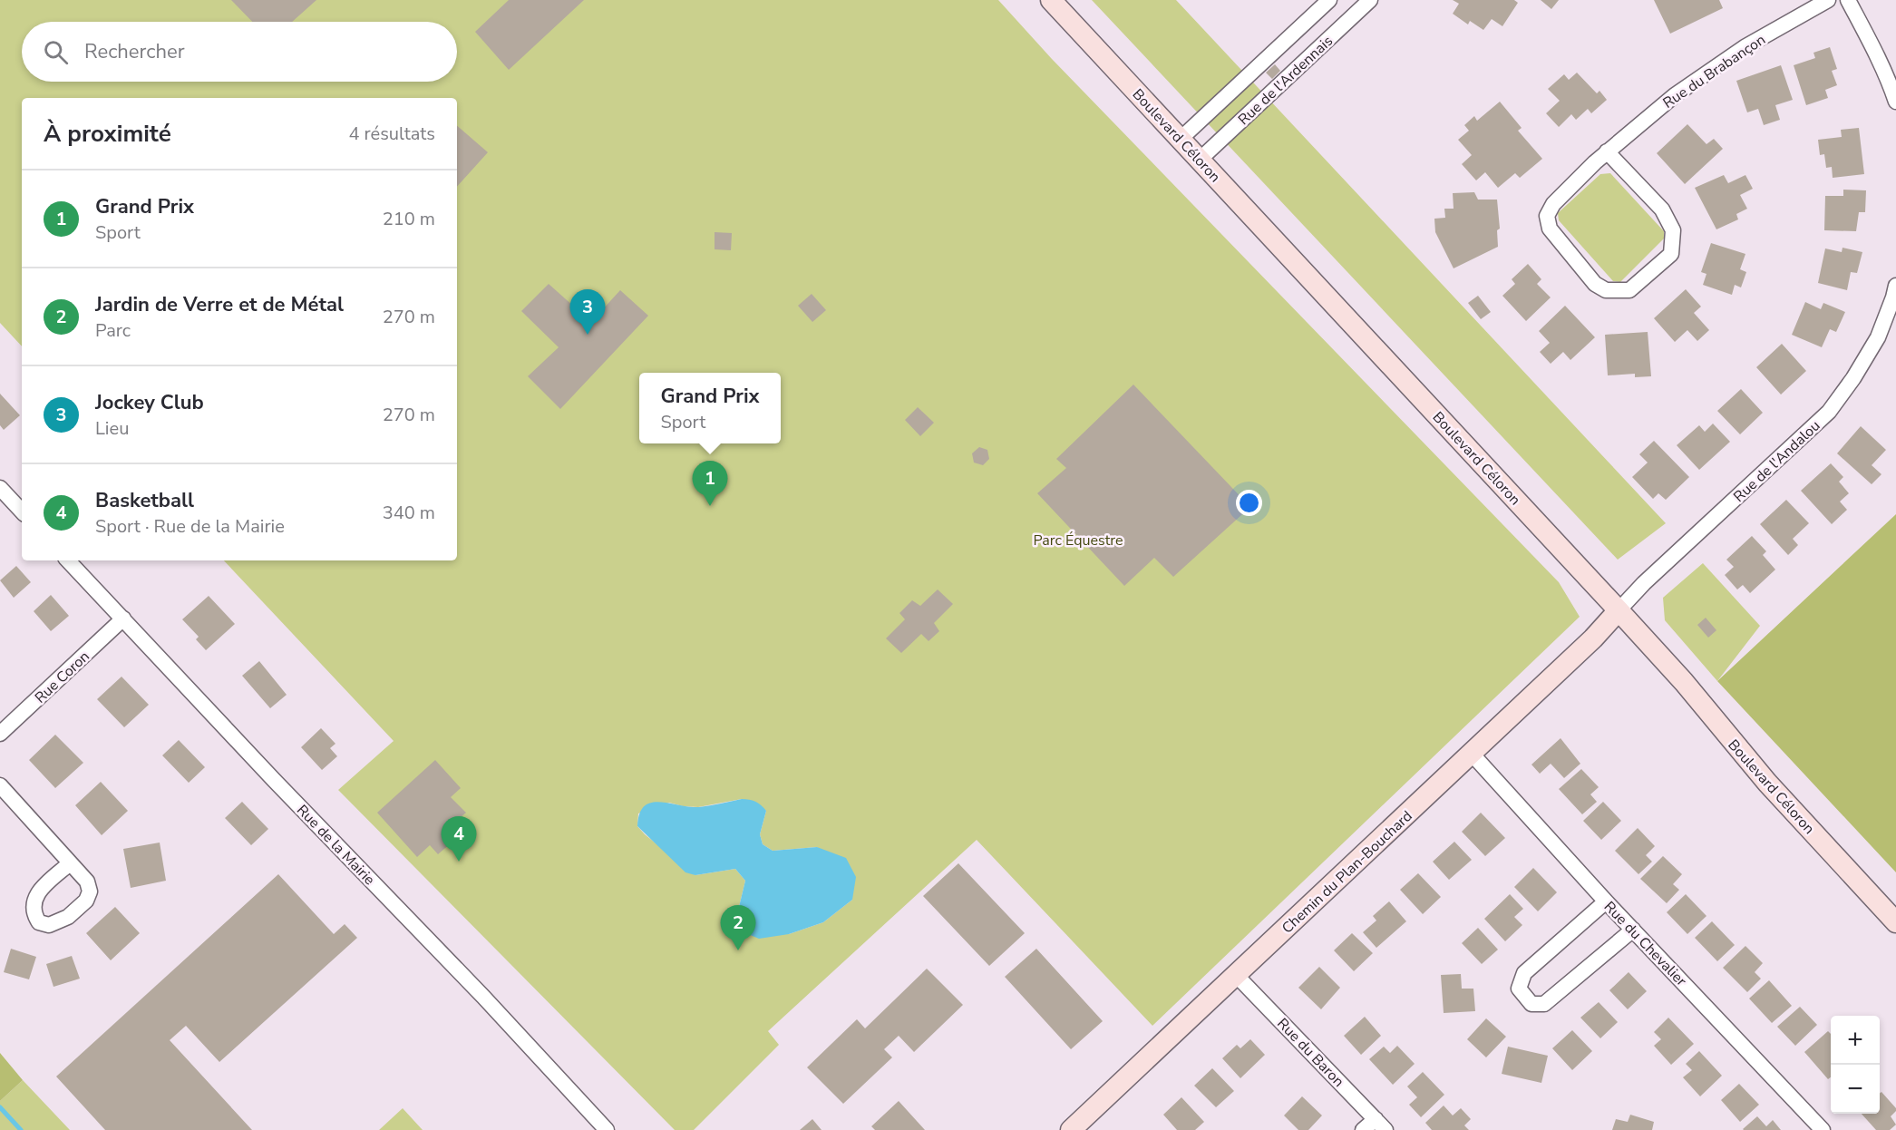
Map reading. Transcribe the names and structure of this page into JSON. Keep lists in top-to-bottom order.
{
  "streets": {
    "street": [
      "Rue du Brabançon",
      "Rue de l'Ardennais",
      "Boulevard Céloron",
      "Rue de l'Andalou",
      "Rue Coron",
      "Rue de la Mairie",
      "Chemin du Plan-Bouchard",
      "Rue du Chevalier",
      "Rue du Baron"
    ]
  },
  "crossings": [
    ["Rue de l'Ardennais", "Boulevard Céloron"],
    ["Boulevard Céloron", "Rue de l'Andalou"],
    ["Boulevard Céloron", "Chemin du Plan-Bouchard"],
    ["Rue de l'Andalou", "Chemin du Plan-Bouchard"],
    ["Rue Coron", "Rue de la Mairie"],
    ["Chemin du Plan-Bouchard", "Rue du Chevalier"],
    ["Chemin du Plan-Bouchard", "Rue du Baron"]
  ],
  "parks": ["Parc Équestre"],
  "page": {
    "search": "Rechercher",
    "heading": ["À proximité", "4 résultats"],
    "list": [
      {
        "mark": "1",
        "name": "Grand Prix",
        "note": "Sport",
        "value": "210 m"
      },
      {
        "mark": "2",
        "name": "Jardin de Verre et de Métal",
        "note": "Parc",
        "value": "270 m"
      },
      {
        "mark": "3",
        "name": "Jockey Club",
        "note": "Lieu",
        "value": "270 m"
      },
      {
        "mark": "4",
        "name": "Basketball",
        "note": "Sport · Rue de la Mairie",
        "value": "340 m"
      }
    ],
    "pins": [
      "3",
      "1",
      "4",
      "2"
    ],
    "popup": ["Grand Prix", "Sport"],
    "map_buttons": ["+", "−"]
  }
}
